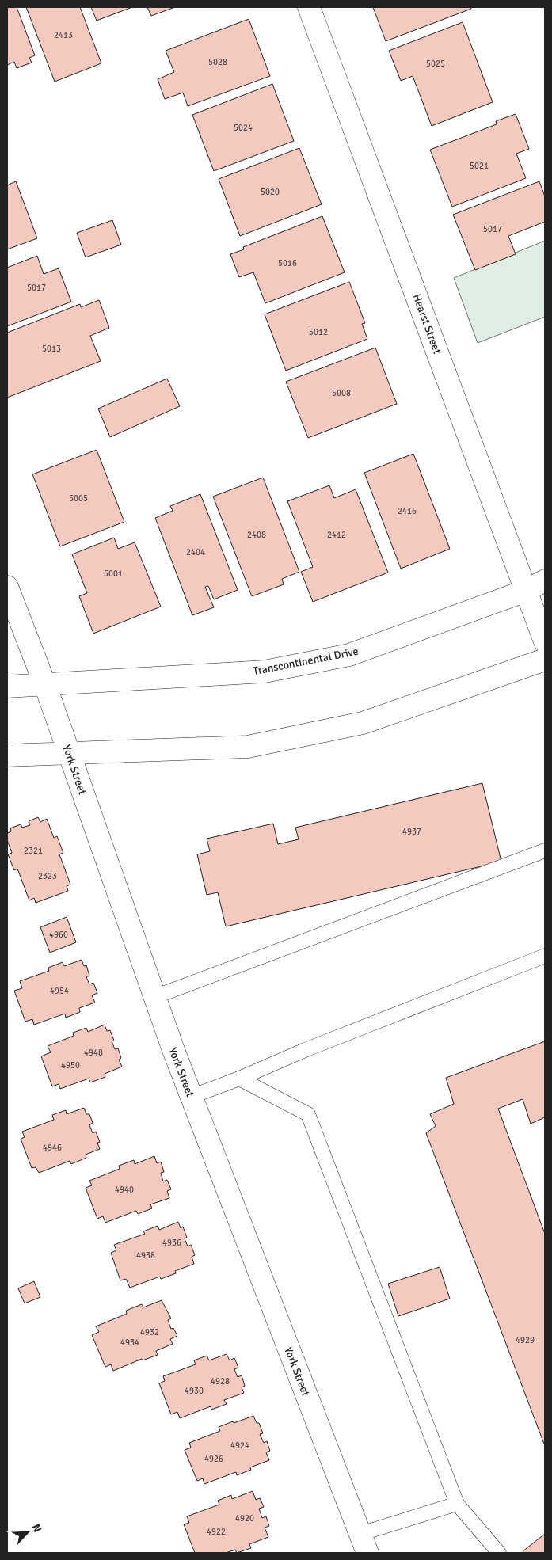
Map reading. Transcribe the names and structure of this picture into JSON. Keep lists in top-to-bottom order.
{
  "streets": {
    "street": ["Hearst Street", "Transcontinental Drive", "York Street"]
  },
  "crossings": [
    ["Hearst Street", "Transcontinental Drive"],
    ["Transcontinental Drive", "York Street"]
  ],
  "house_numbers": [
    "2413",
    "5028",
    "5025",
    "5024",
    "5021",
    "5020",
    "5017",
    "5016",
    "5017",
    "5012",
    "5013",
    "5008",
    "5005",
    "2416",
    "2408",
    "2412",
    "2404",
    "5001",
    "4937",
    "2321",
    "2323",
    "4960",
    "4954",
    "4948",
    "4950",
    "4946",
    "4940",
    "4936",
    "4938",
    "4932",
    "4929",
    "4934",
    "4928",
    "4930",
    "4924",
    "4926",
    "4920",
    "4922"
  ],
  "north": "top right"
}
